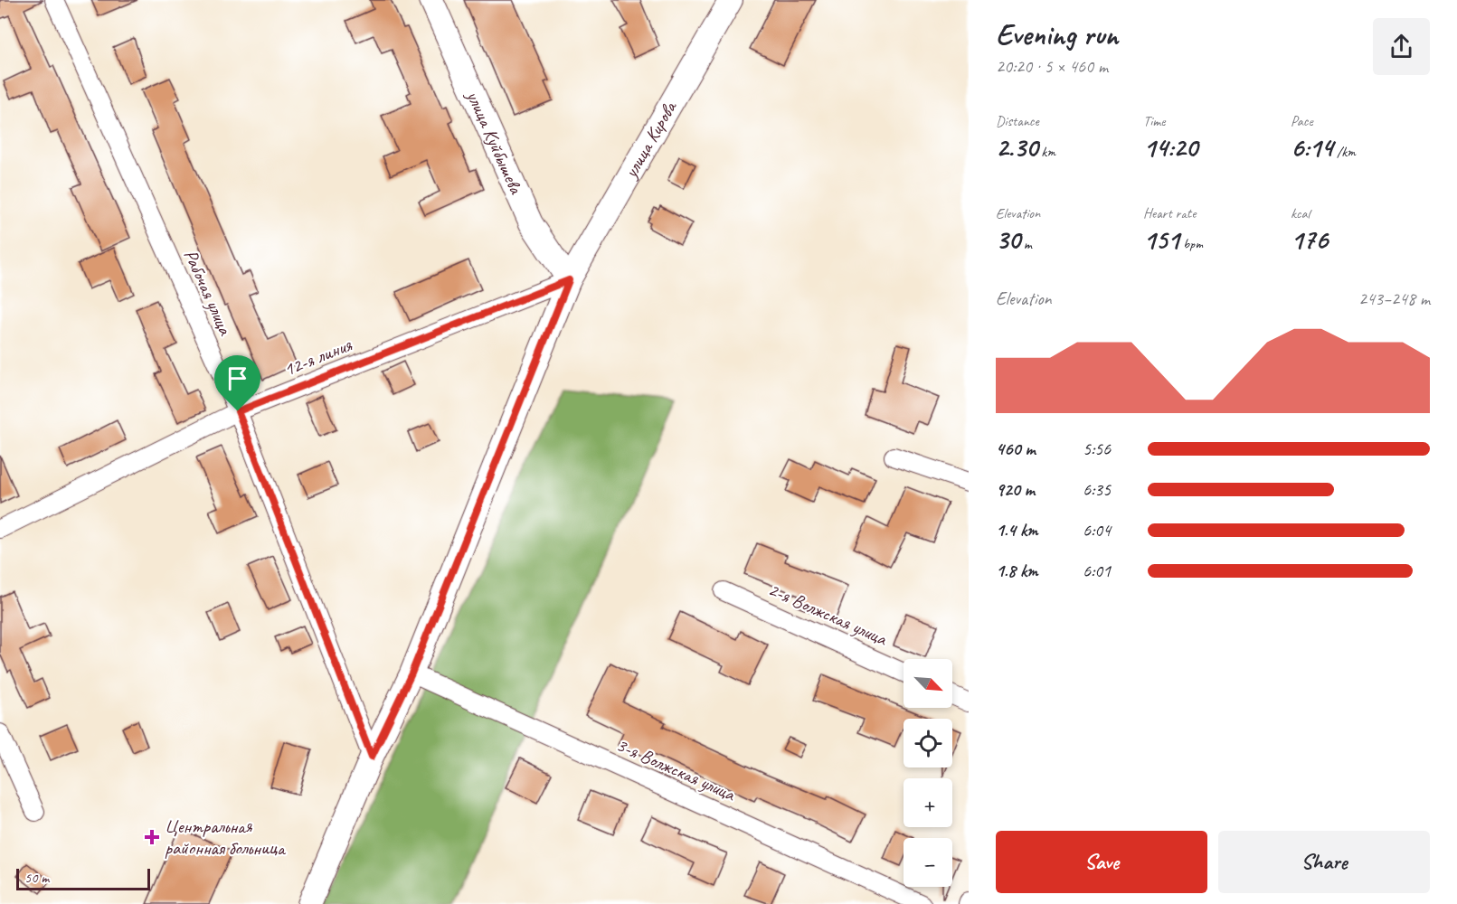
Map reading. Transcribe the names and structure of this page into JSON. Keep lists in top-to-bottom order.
{
  "streets": {
    "street": [
      "улица Кирова",
      "улица Куйбышева",
      "Рабочая улица",
      "12-я линия",
      "2-я Волжская улица",
      "3-я Волжская улица"
    ]
  },
  "crossings": [
    ["улица Кирова", "улица Куйбышева"],
    ["улица Кирова", "Рабочая улица"],
    ["улица Кирова", "12-я линия"],
    ["улица Кирова", "3-я Волжская улица"],
    ["улица Куйбышева", "12-я линия"],
    ["Рабочая улица", "12-я линия"]
  ],
  "places": {
    "health": ["Центральная районная больница"]
  },
  "scale_bar": "50 m",
  "north": "bottom right",
  "page": {
    "heading": ["Evening run", "20:20 · 5 × 460 m"],
    "stats": [
      ["Distance", "2.30 km"],
      ["Time", "14:20"],
      ["Pace", "6:14 /km"],
      ["Elevation", "30 m"],
      ["Heart rate", "151 bpm"],
      ["kcal", "176"]
    ],
    "chart": ["Elevation", "243–248 m"],
    "list": [
      {
        "name": "460 m",
        "note": "5:56"
      },
      {
        "name": "920 m",
        "note": "6:35"
      },
      {
        "name": "1.4 km",
        "note": "6:04"
      },
      {
        "name": "1.8 km",
        "note": "6:01"
      }
    ],
    "map_buttons": ["+", "−"],
    "buttons": ["Save", "Share"],
    "scale": "50 m"
  }
}
